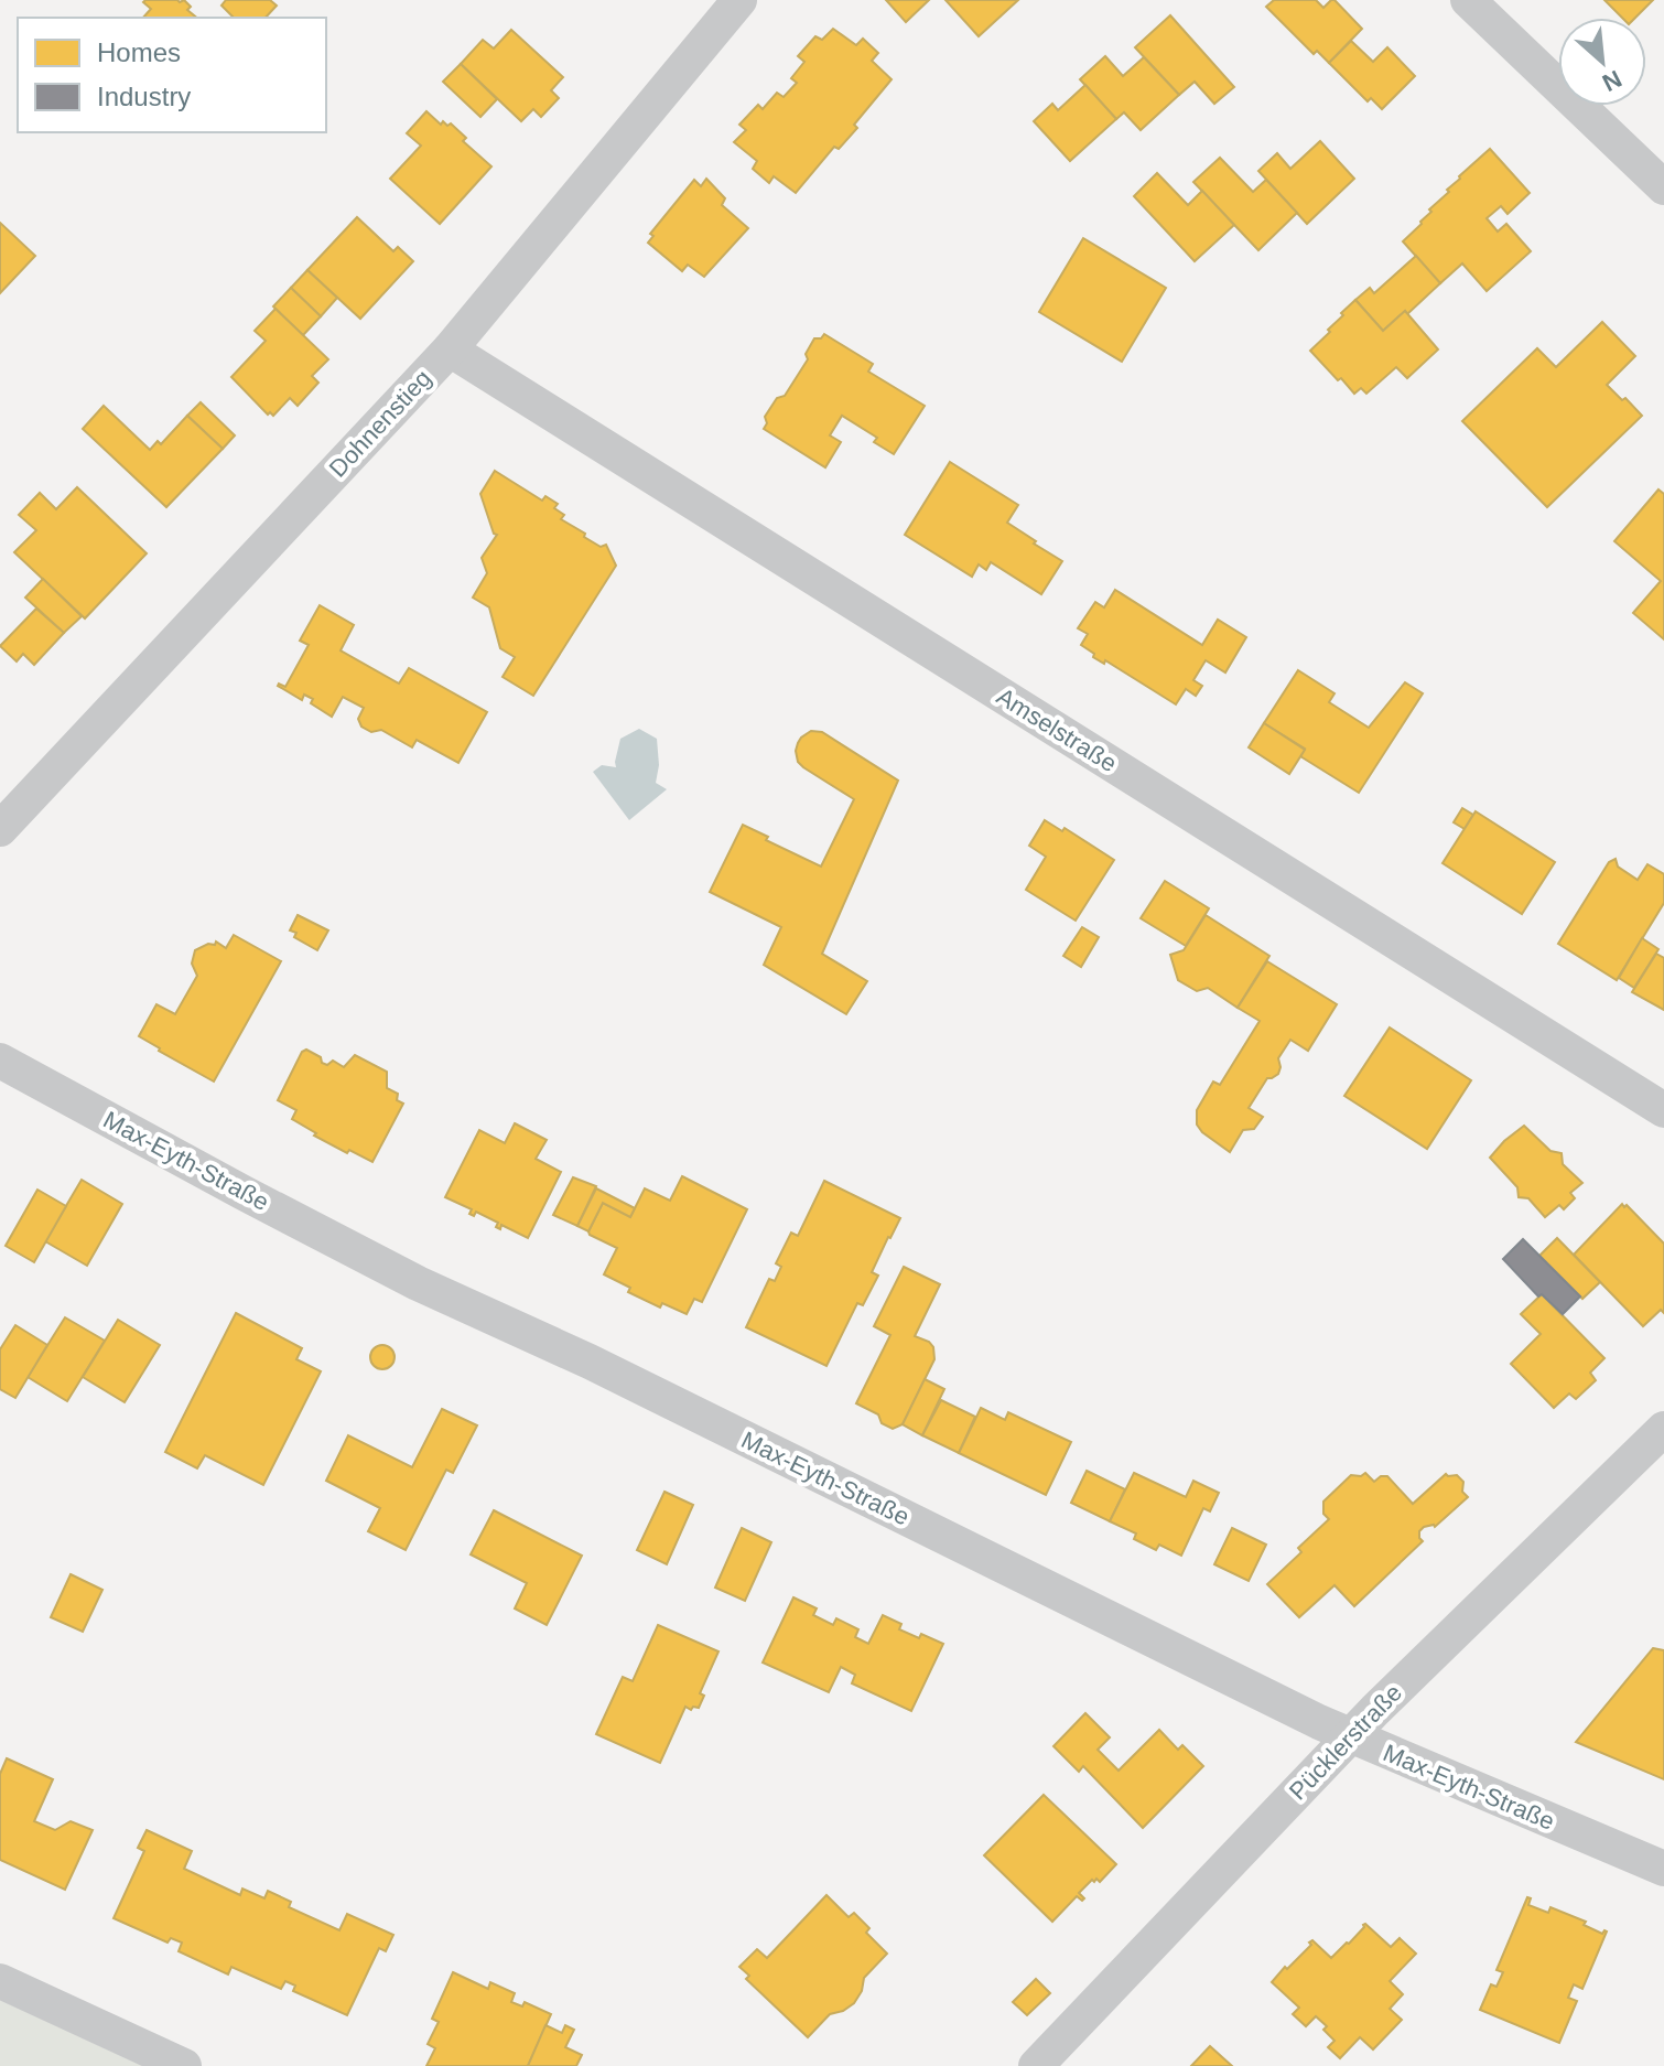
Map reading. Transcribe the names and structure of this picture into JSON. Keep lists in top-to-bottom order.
{
  "streets": {
    "street": [
      "Dohnenstieg",
      "Amselstraße",
      "Max-Eyth-Straße",
      "Pücklerstraße"
    ]
  },
  "crossings": [
    ["Dohnenstieg", "Amselstraße"],
    ["Max-Eyth-Straße", "Pücklerstraße"]
  ],
  "legend": ["Homes", "Industry"],
  "north": "bottom right"
}
